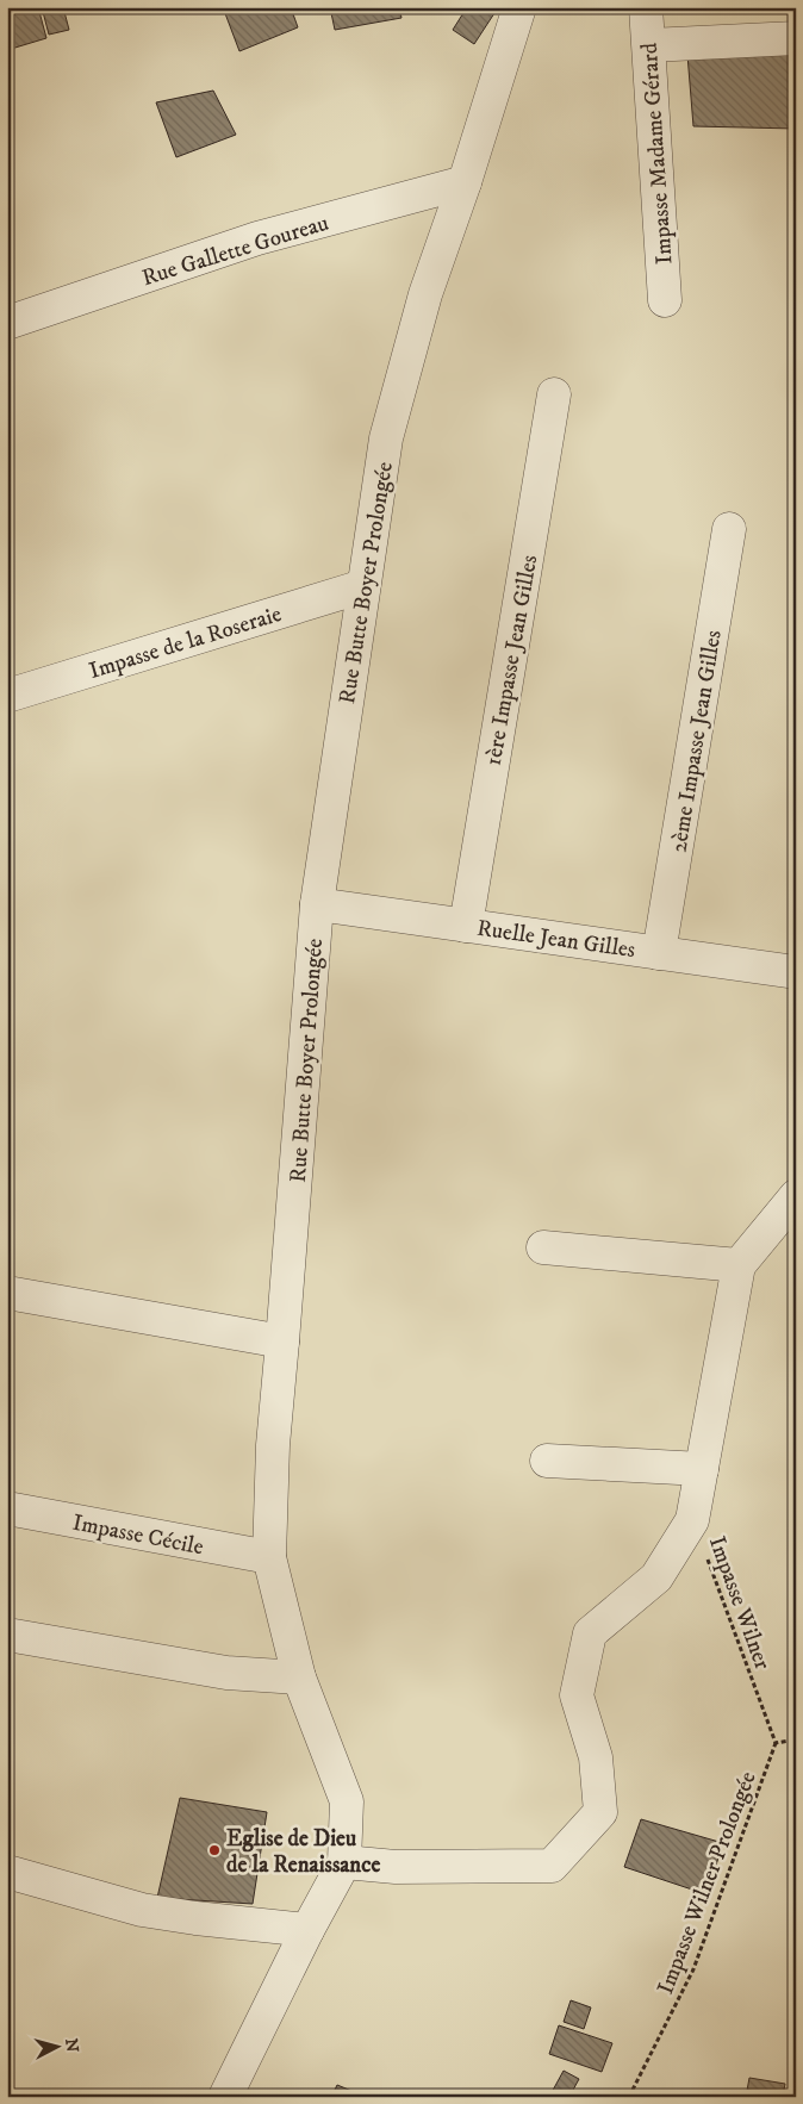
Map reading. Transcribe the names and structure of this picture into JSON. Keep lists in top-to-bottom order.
{
  "streets": {
    "street": [
      "Impasse Madame Gérard",
      "Rue Gallette Goureau",
      "Rue Butte Boyer Prolongée",
      "Impasse de la Roseraie",
      "1ère Impasse Jean Gilles",
      "2ème Impasse Jean Gilles",
      "Ruelle Jean Gilles",
      "Impasse Cécile"
    ],
    "path": ["Impasse Wilner", "Impasse Wilner Prolongée"]
  },
  "crossings": [
    ["Rue Gallette Goureau", "Rue Butte Boyer Prolongée"],
    ["Rue Butte Boyer Prolongée", "Impasse de la Roseraie"],
    ["Rue Butte Boyer Prolongée", "Ruelle Jean Gilles"],
    ["Rue Butte Boyer Prolongée", "Impasse Cécile"],
    ["1ère Impasse Jean Gilles", "Ruelle Jean Gilles"],
    ["2ème Impasse Jean Gilles", "Ruelle Jean Gilles"],
    ["Impasse Wilner", "Impasse Wilner Prolongée"]
  ],
  "places": ["Eglise de Dieu de la Renaissance"],
  "north": "right"
}
